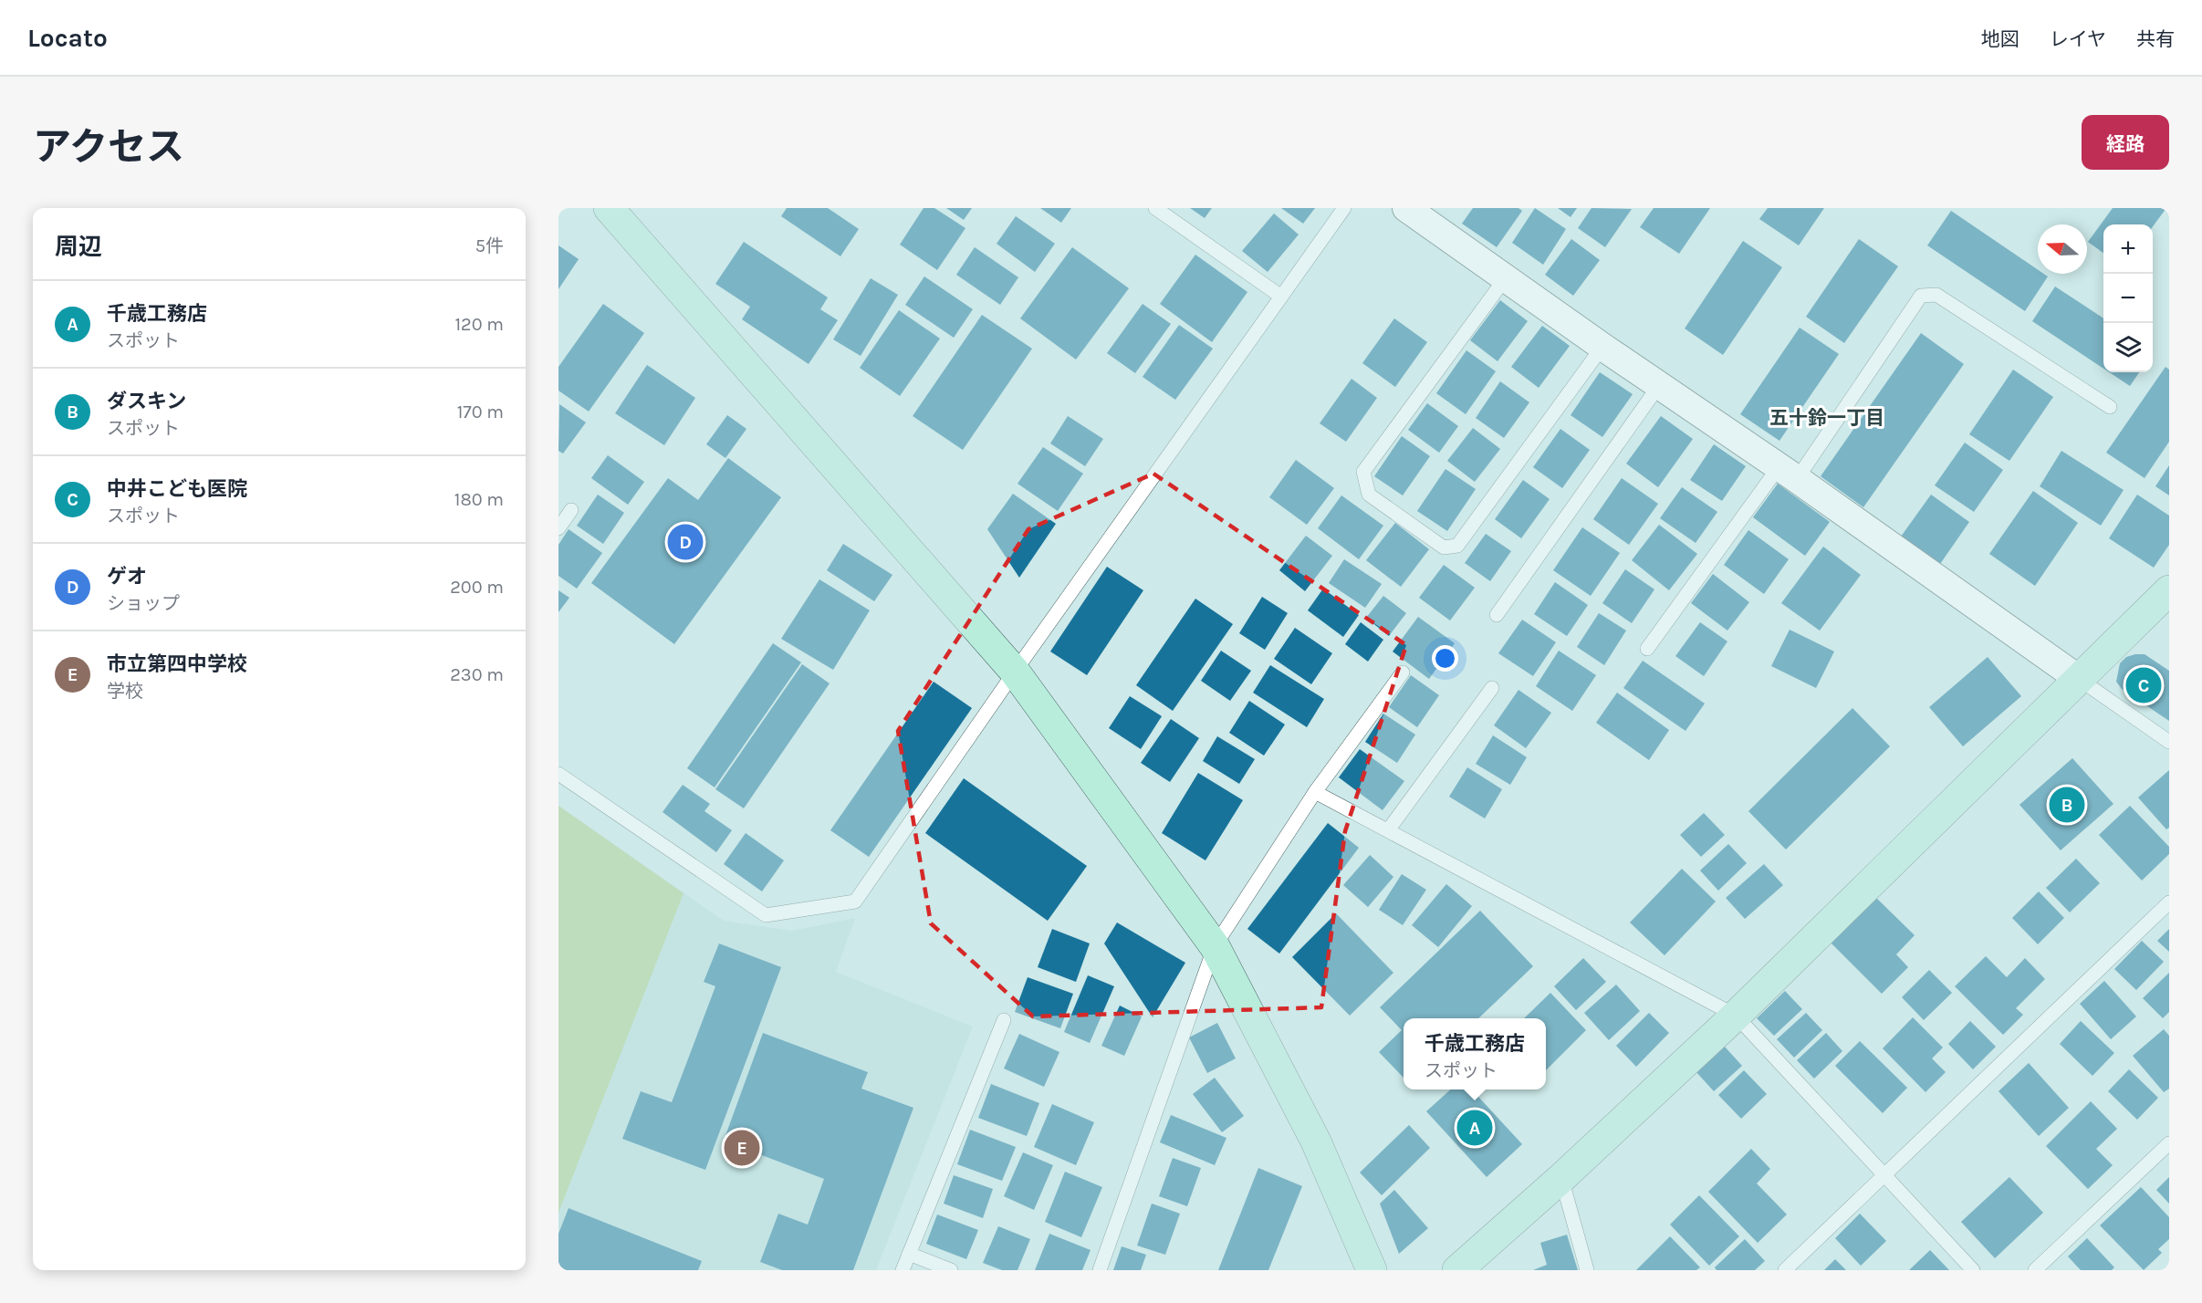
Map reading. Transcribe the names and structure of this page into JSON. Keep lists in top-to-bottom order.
{
  "districts": ["五十鈴一丁目"],
  "north": "left",
  "page": {
    "header": "Locato",
    "nav": ["地図", "レイヤ", "共有"],
    "title": "アクセス",
    "buttons": "経路",
    "heading": ["周辺", "5件"],
    "map_buttons": ["+", "−"],
    "list": [
      {
        "mark": "A",
        "name": "千歳工務店",
        "note": "スポット",
        "value": "120 m"
      },
      {
        "mark": "B",
        "name": "ダスキン",
        "note": "スポット",
        "value": "170 m"
      },
      {
        "mark": "C",
        "name": "中井こども医院",
        "note": "スポット",
        "value": "180 m"
      },
      {
        "mark": "D",
        "name": "ゲオ",
        "note": "ショップ",
        "value": "200 m"
      },
      {
        "mark": "E",
        "name": "市立第四中学校",
        "note": "学校",
        "value": "230 m"
      }
    ],
    "pins": [
      "D",
      "C",
      "B",
      "A",
      "E"
    ],
    "popup": ["千歳工務店", "スポット"]
  }
}
